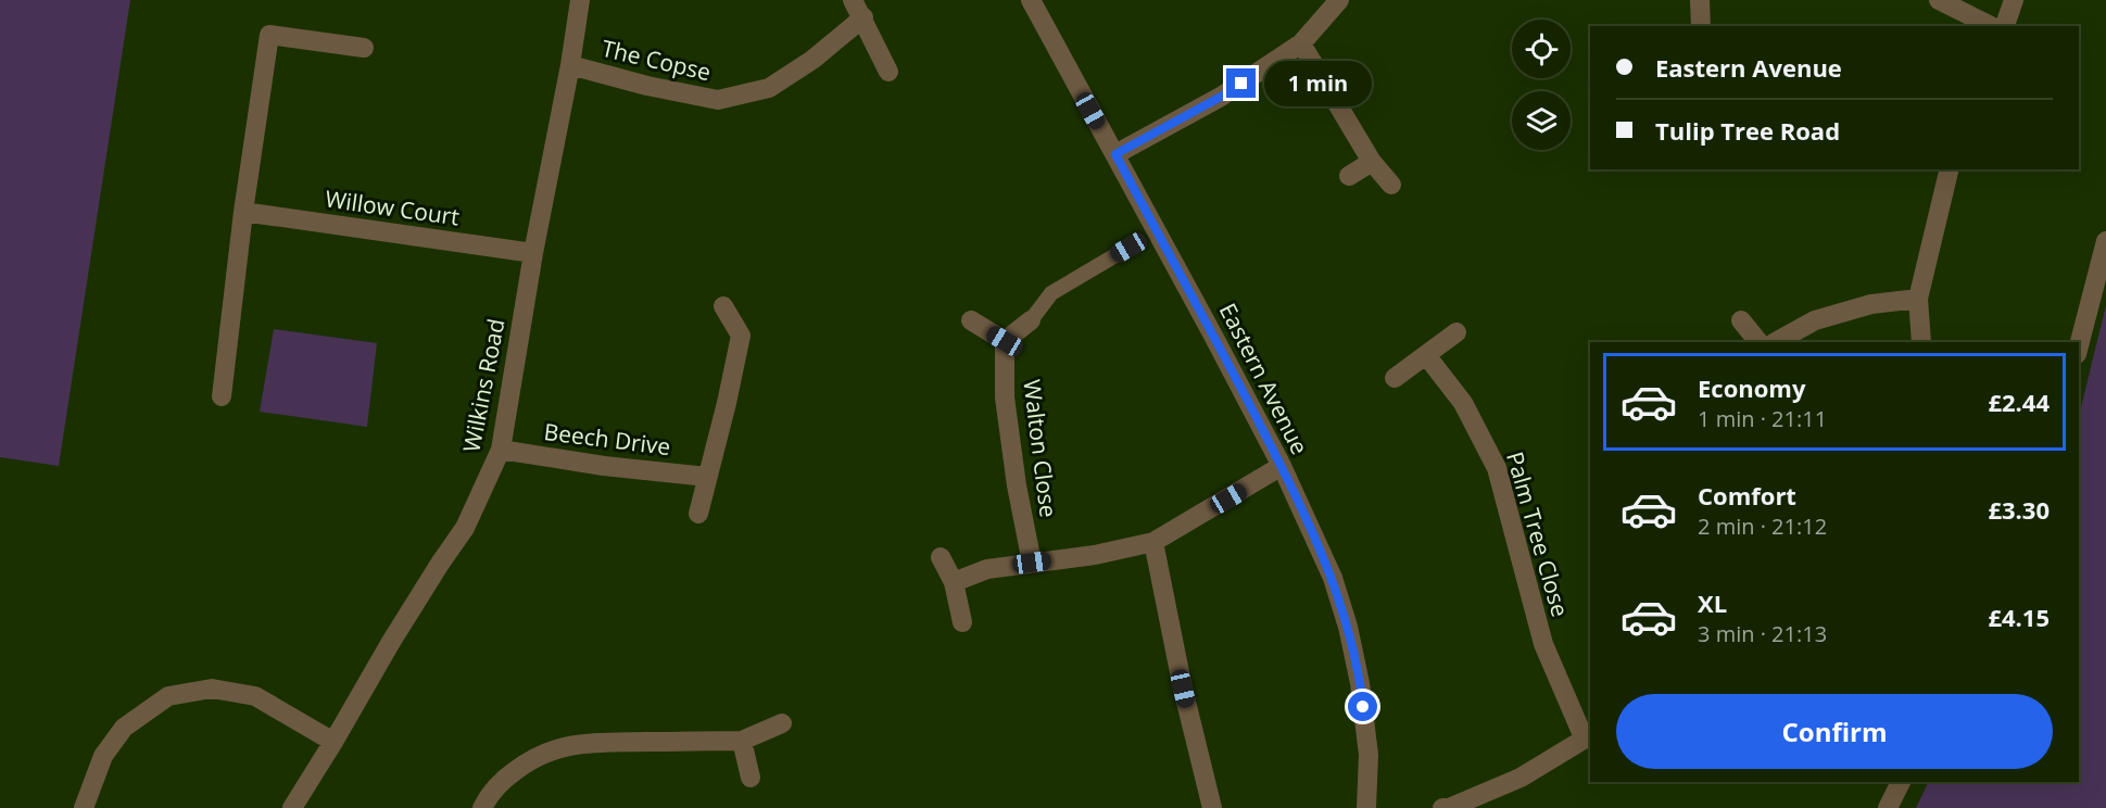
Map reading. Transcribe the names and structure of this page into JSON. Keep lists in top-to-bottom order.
{
  "streets": {
    "street": [
      "The Copse",
      "Willow Court",
      "Eastern Avenue",
      "Wilkins Road",
      "Beech Drive",
      "Walton Close",
      "Palm Tree Close"
    ]
  },
  "crossings": [
    ["The Copse", "Wilkins Road"],
    ["Willow Court", "Wilkins Road"],
    ["Wilkins Road", "Beech Drive"]
  ],
  "page": {
    "banner": ["Eastern Avenue", "Tulip Tree Road"],
    "bubble": "1 min",
    "list": [
      {
        "name": "Economy",
        "note": "1 min · 21:11",
        "value": "£2.44"
      },
      {
        "name": "Comfort",
        "note": "2 min · 21:12",
        "value": "£3.30"
      },
      {
        "name": "XL",
        "note": "3 min · 21:13",
        "value": "£4.15"
      }
    ],
    "buttons": "Confirm"
  }
}
